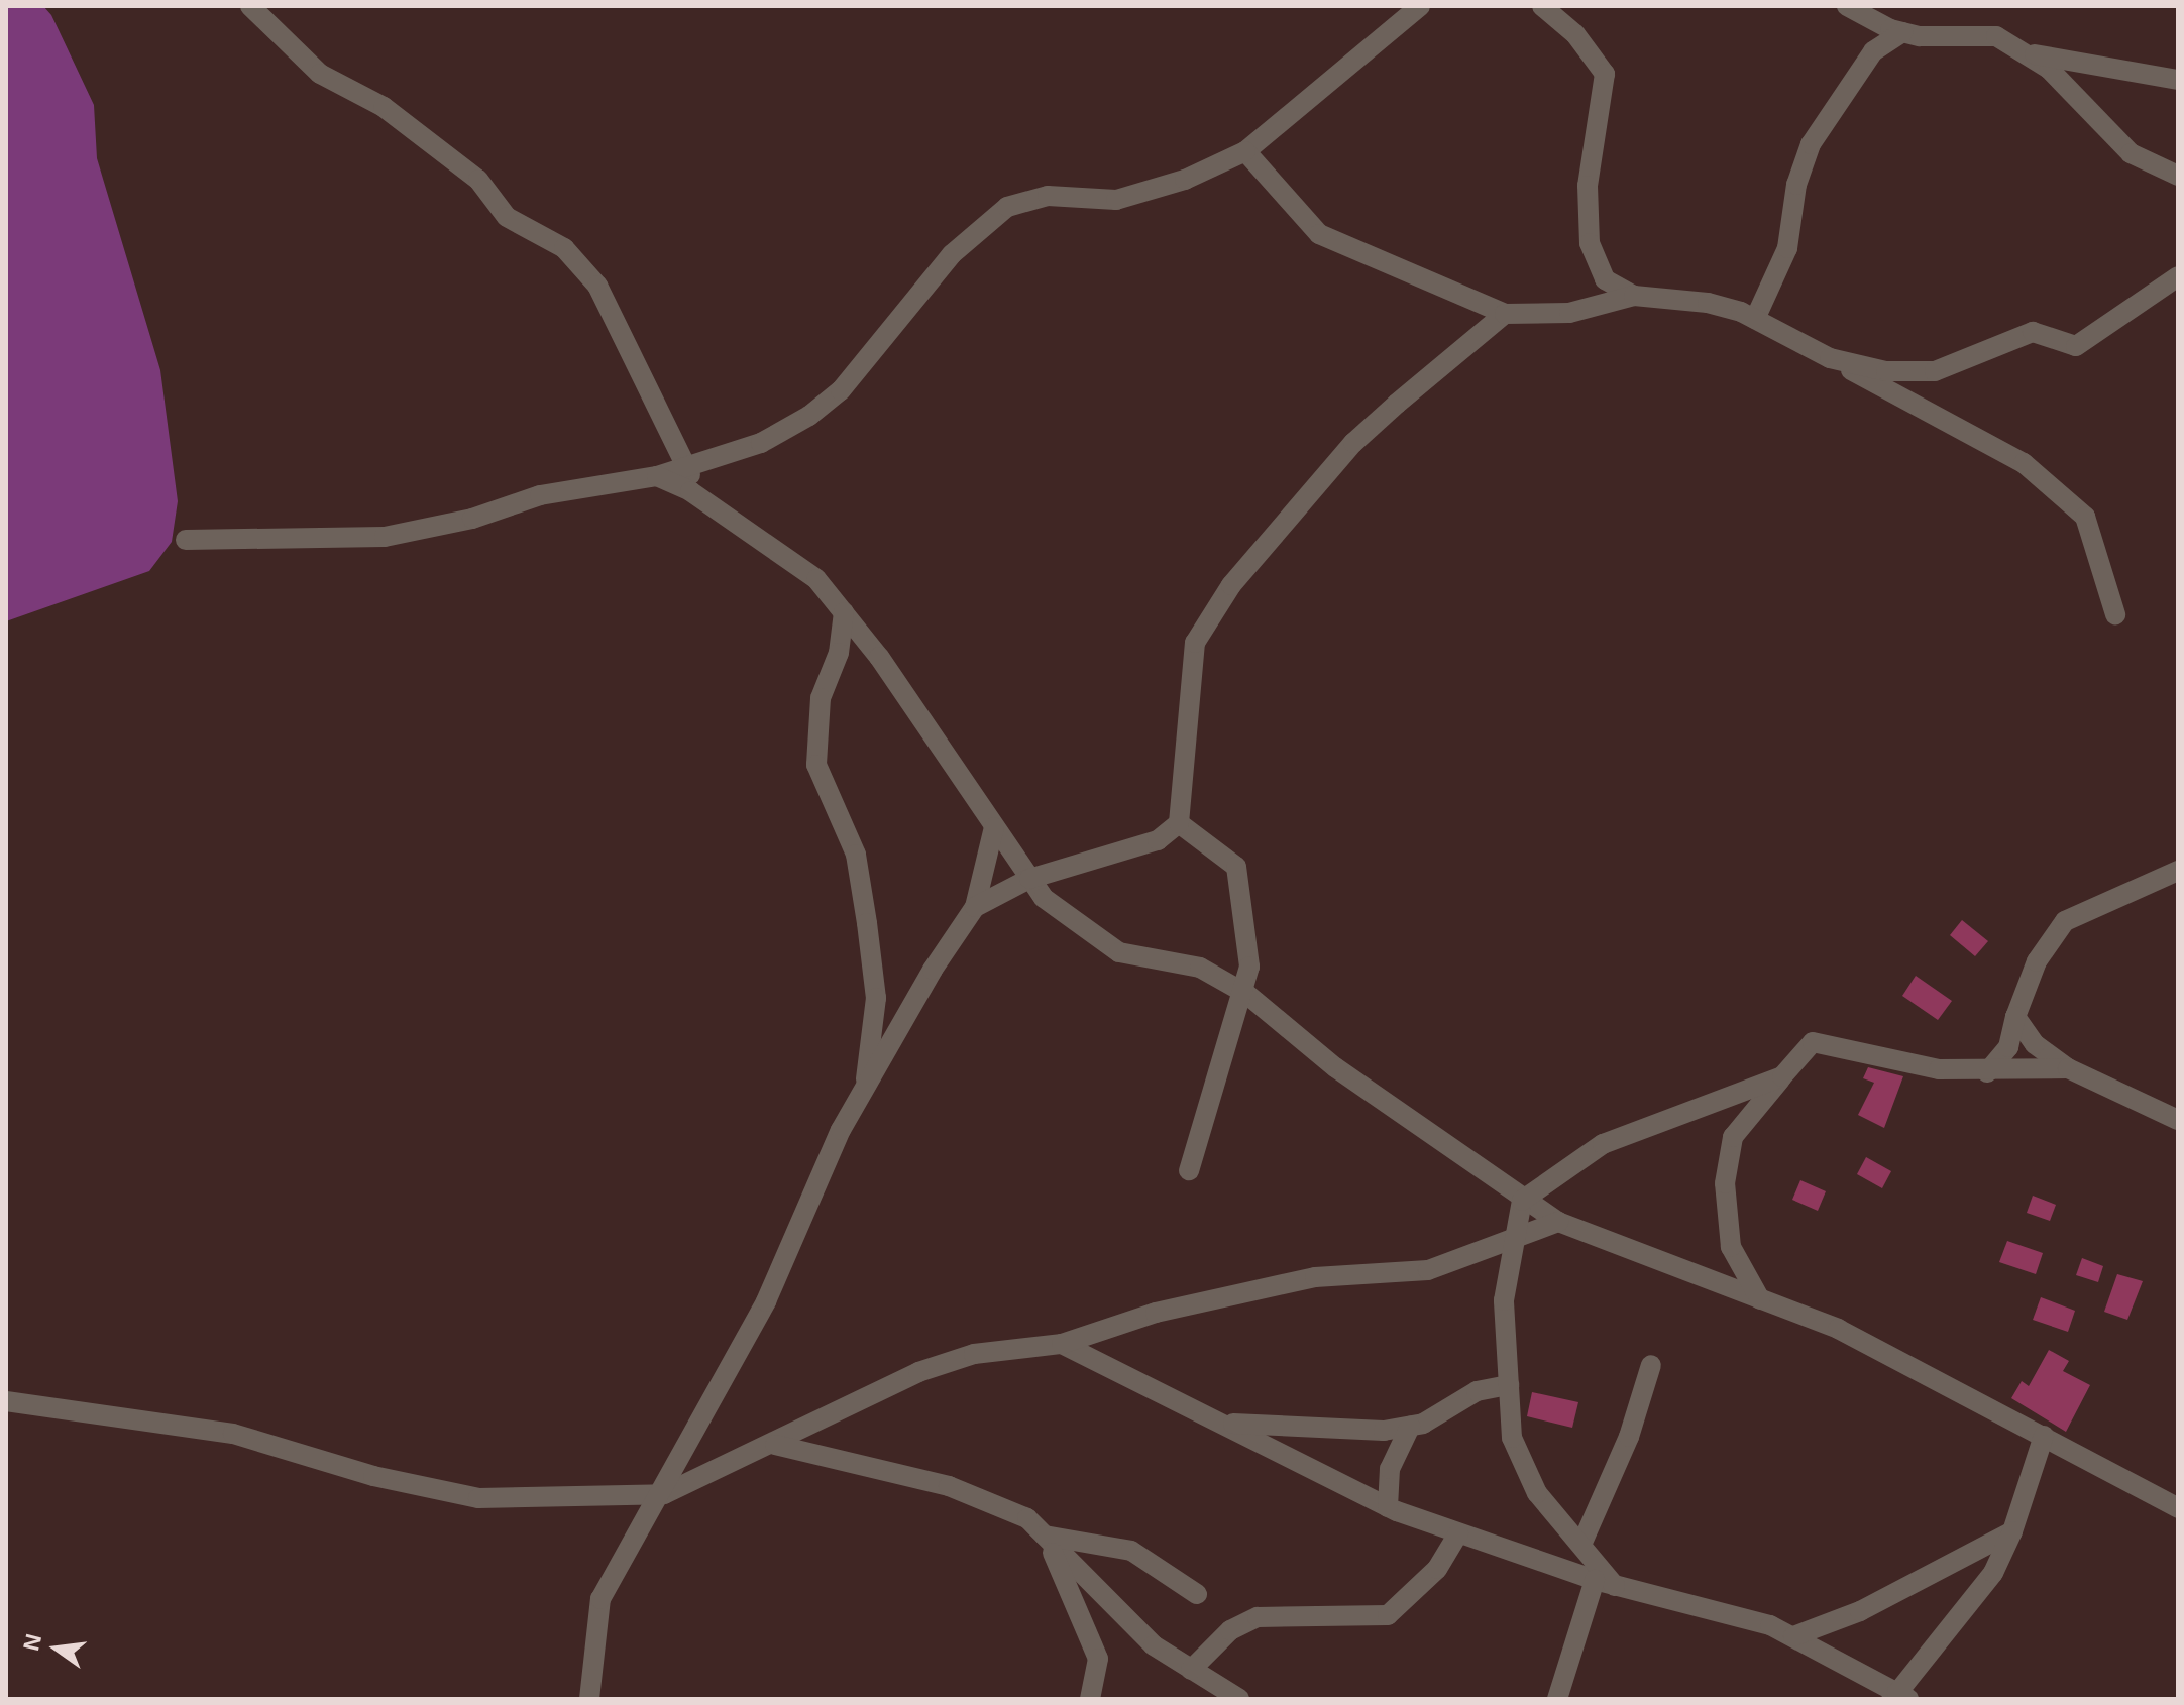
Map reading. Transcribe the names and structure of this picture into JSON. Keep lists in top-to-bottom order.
{
  "north": "left"
}
